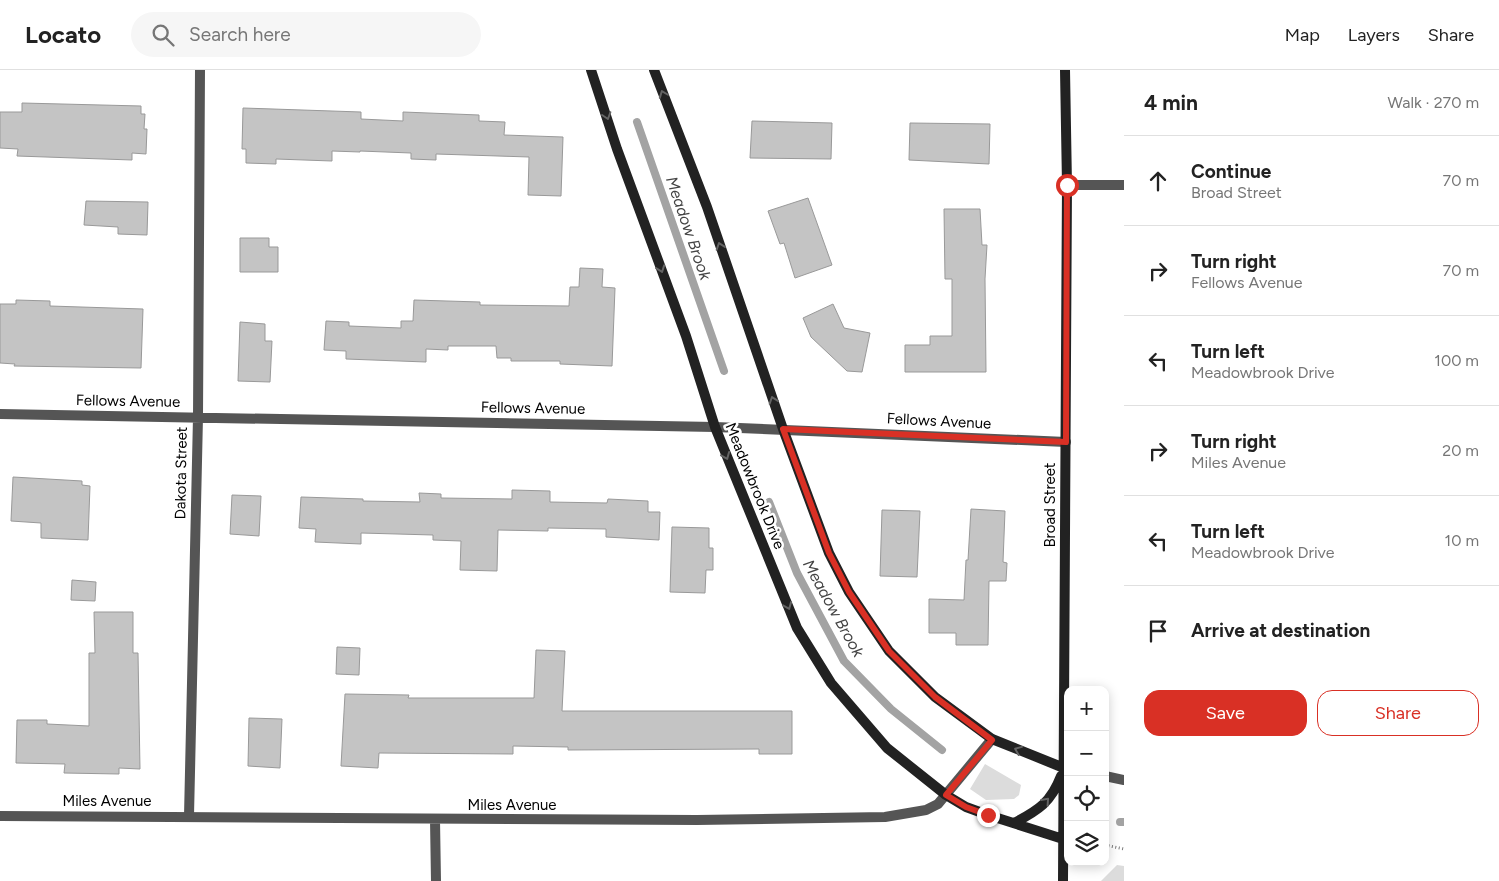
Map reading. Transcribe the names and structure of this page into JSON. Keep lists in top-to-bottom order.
{
  "streets": {
    "street": [
      "Fellows Avenue",
      "Dakota Street",
      "Meadowbrook Drive",
      "Broad Street",
      "Miles Avenue"
    ]
  },
  "crossings": [
    ["Fellows Avenue", "Dakota Street"],
    ["Fellows Avenue", "Meadowbrook Drive"],
    ["Fellows Avenue", "Broad Street"],
    ["Dakota Street", "Miles Avenue"],
    ["Meadowbrook Drive", "Broad Street"],
    ["Meadowbrook Drive", "Miles Avenue"]
  ],
  "water": ["Meadow Brook"],
  "page": {
    "header": "Locato",
    "search": "Search here",
    "nav": ["Map", "Layers", "Share"],
    "heading": ["4 min", "Walk · 270 m"],
    "list": [
      ["Continue", "Broad Street", "70 m"],
      ["Turn right", "Fellows Avenue", "70 m"],
      ["Turn left", "Meadowbrook Drive", "100 m"],
      ["Turn right", "Miles Avenue", "20 m"],
      ["Turn left", "Meadowbrook Drive", "10 m"],
      "Arrive at destination"
    ],
    "buttons": ["Save", "Share"],
    "map_buttons": ["+", "−"]
  }
}
